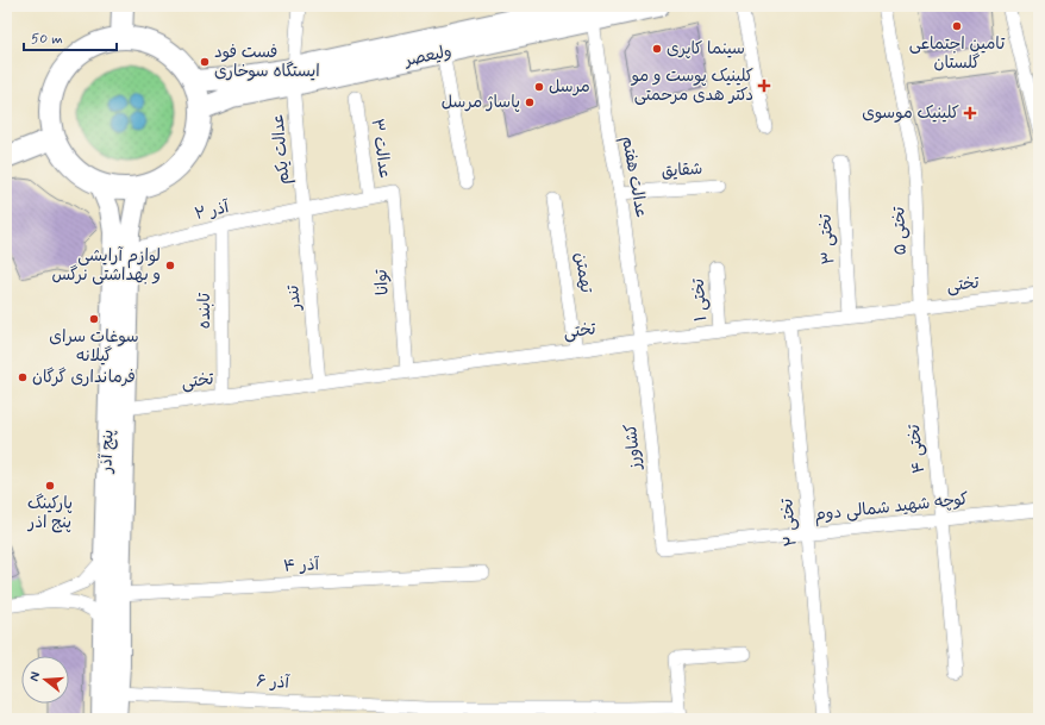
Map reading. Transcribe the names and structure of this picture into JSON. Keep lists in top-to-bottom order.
{
  "streets": {
    "main road": ["ولیعصر", "پنج آذر"],
    "street": [
      "عدالت یکم",
      "عدالت ۳",
      "شقایق",
      "عدالت هفتم",
      "۲ آذر",
      "۵ تختی",
      "تختی ۳",
      "تهمتن",
      "توانا",
      "تختی",
      "تندر",
      "۱ تختی",
      "تابنده",
      "کشاورز",
      "تختی ۴",
      "کوچه شهید شمالی دوم",
      "تختی ۲",
      "آذر ۴",
      "آذر ۶"
    ]
  },
  "crossings": [
    ["ولیعصر", "عدالت یکم"],
    ["ولیعصر", "عدالت هفتم"],
    ["ولیعصر", "پنج آذر"],
    ["عدالت یکم", "عدالت ۳"],
    ["عدالت یکم", "۲ آذر"],
    ["عدالت یکم", "تندر"],
    ["عدالت ۳", "۲ آذر"],
    ["عدالت ۳", "توانا"],
    ["عدالت ۳", "تندر"],
    ["شقایق", "عدالت هفتم"],
    ["عدالت هفتم", "تختی"],
    ["عدالت هفتم", "کشاورز"],
    ["۲ آذر", "تندر"],
    ["۲ آذر", "تابنده"],
    ["۲ آذر", "پنج آذر"],
    ["۵ تختی", "تختی"],
    ["۵ تختی", "تختی ۴"],
    ["تختی ۳", "تختی"],
    ["تهمتن", "تختی"],
    ["توانا", "تختی"],
    ["تختی", "تندر"],
    ["تختی", "۱ تختی"],
    ["تختی", "تابنده"],
    ["تختی", "کشاورز"],
    ["تختی", "تختی ۴"],
    ["تختی", "پنج آذر"],
    ["تختی", "تختی ۲"],
    ["کشاورز", "کوچه شهید شمالی دوم"],
    ["تختی ۴", "کوچه شهید شمالی دوم"],
    ["پنج آذر", "آذر ۴"],
    ["پنج آذر", "آذر ۶"],
    ["کوچه شهید شمالی دوم", "تختی ۲"]
  ],
  "places": {
    "other": [
      "تامین اجتماعی گلستان",
      "سینما کاپری",
      "فست فود ایستگاه سوخاری",
      "مرسل",
      "پاساژ مرسل",
      "لوازم آرایشی و بهداشتی نرگس",
      "سوغات سرای گیلانه",
      "فرمانداری گرگان",
      "پارکینگ پنج اذر"
    ],
    "health": ["کلینیک پوست و مو دکتر هدی مرحمتی", "کلینیک موسوی"]
  },
  "scale_bar": "50 m",
  "north": "left"
}
